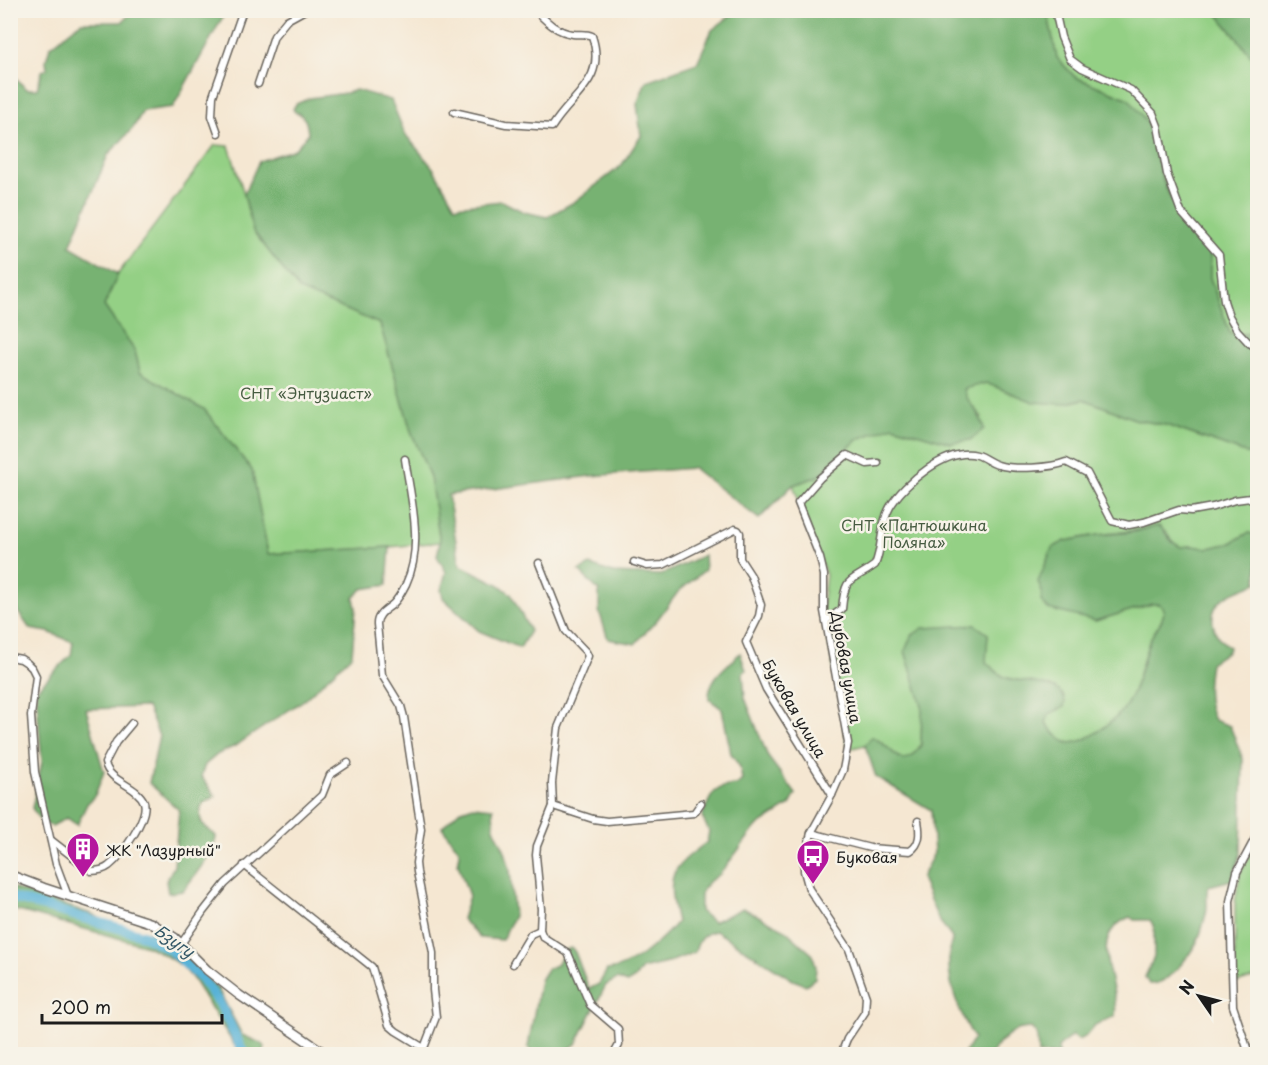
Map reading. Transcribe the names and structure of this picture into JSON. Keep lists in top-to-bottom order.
{
  "streets": {
    "street": ["Дубовая улица", "Буковая улица"]
  },
  "crossings": [
    ["Дубовая улица", "Буковая улица"]
  ],
  "water": ["Бзугу"],
  "parks": ["СНТ «Энтузиаст»", "СНТ «Пантюшкина Поляна»"],
  "places": {
    "building": ["ЖК \"Лазурный\""],
    "bus stop": ["Буковая"]
  },
  "scale_bar": "200 m",
  "north": "top left"
}
